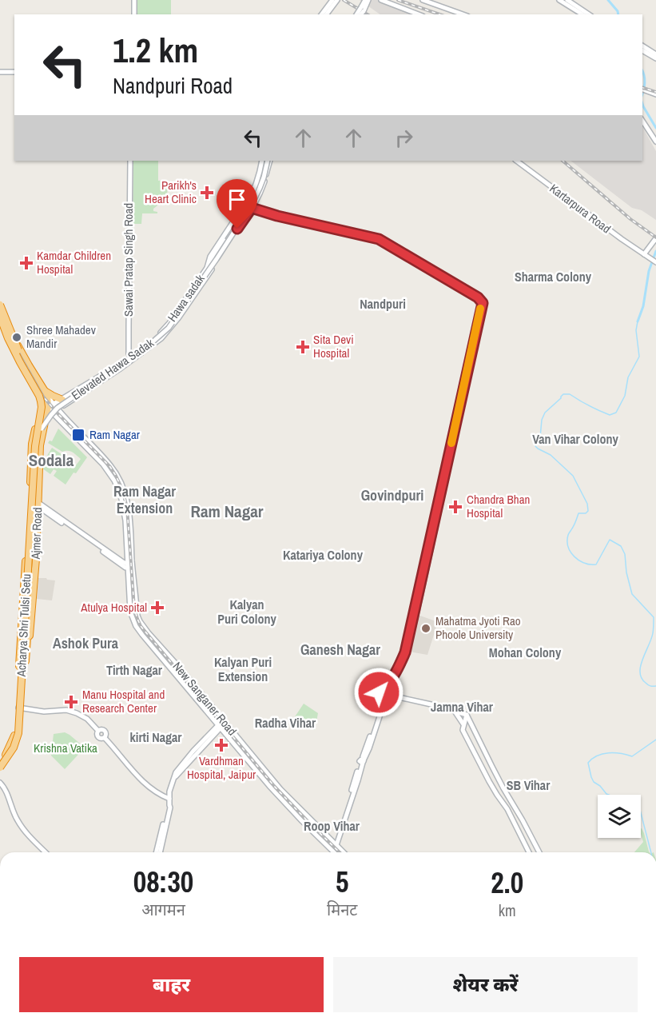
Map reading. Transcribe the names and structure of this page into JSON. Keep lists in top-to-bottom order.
{
  "streets": {
    "highway": ["Ajmer Road", "Acharya Shri Tulsi Setu"],
    "street": [
      "Kartarpura Road",
      "Sawai Pratap Singh Road",
      "Hawa sadak",
      "Elevated Hawa Sadak",
      "New Sanganer Road"
    ]
  },
  "crossings": [
    ["Sawai Pratap Singh Road", "Hawa sadak"],
    ["Hawa sadak", "Ajmer Road"],
    ["Hawa sadak", "New Sanganer Road"],
    ["Elevated Hawa Sadak", "Acharya Shri Tulsi Setu"],
    ["Ajmer Road", "Acharya Shri Tulsi Setu"],
    ["Ajmer Road", "New Sanganer Road"]
  ],
  "districts": [
    "Sharma Colony",
    "Nandpuri",
    "Van Vihar Colony",
    "Sodala",
    "Ram Nagar Extension",
    "Govindpuri",
    "Ram Nagar",
    "Katariya Colony",
    "Kalyan Puri Colony",
    "Ashok Pura",
    "Ganesh Nagar",
    "Mohan Colony",
    "Kalyan Puri Extension",
    "Tirth Nagar",
    "Jamna Vihar",
    "Radha Vihar",
    "kirti Nagar",
    "SB Vihar",
    "Roop Vihar"
  ],
  "parks": ["Krishna Vatika"],
  "places": {
    "health": [
      "Parikh's Heart Clinic",
      "Kamdar Children Hospital",
      "Sita Devi Hospital",
      "Chandra Bhan Hospital",
      "Atulya Hospital",
      "Manu Hospital and Research Center",
      "Vardhman Hospital, Jaipur"
    ],
    "other": ["Shree Mahadev Mandir", "Mahatma Jyoti Rao Phoole University"],
    "transit": ["Ram Nagar"]
  },
  "page": {
    "turn": ["1.2 km", "Nandpuri Road"],
    "eta": [
      "08:30",
      "आगमन",
      "5",
      "मिनट",
      "2.0",
      "km"
    ],
    "buttons": ["बाहर", "शेयर करें"]
  }
}
